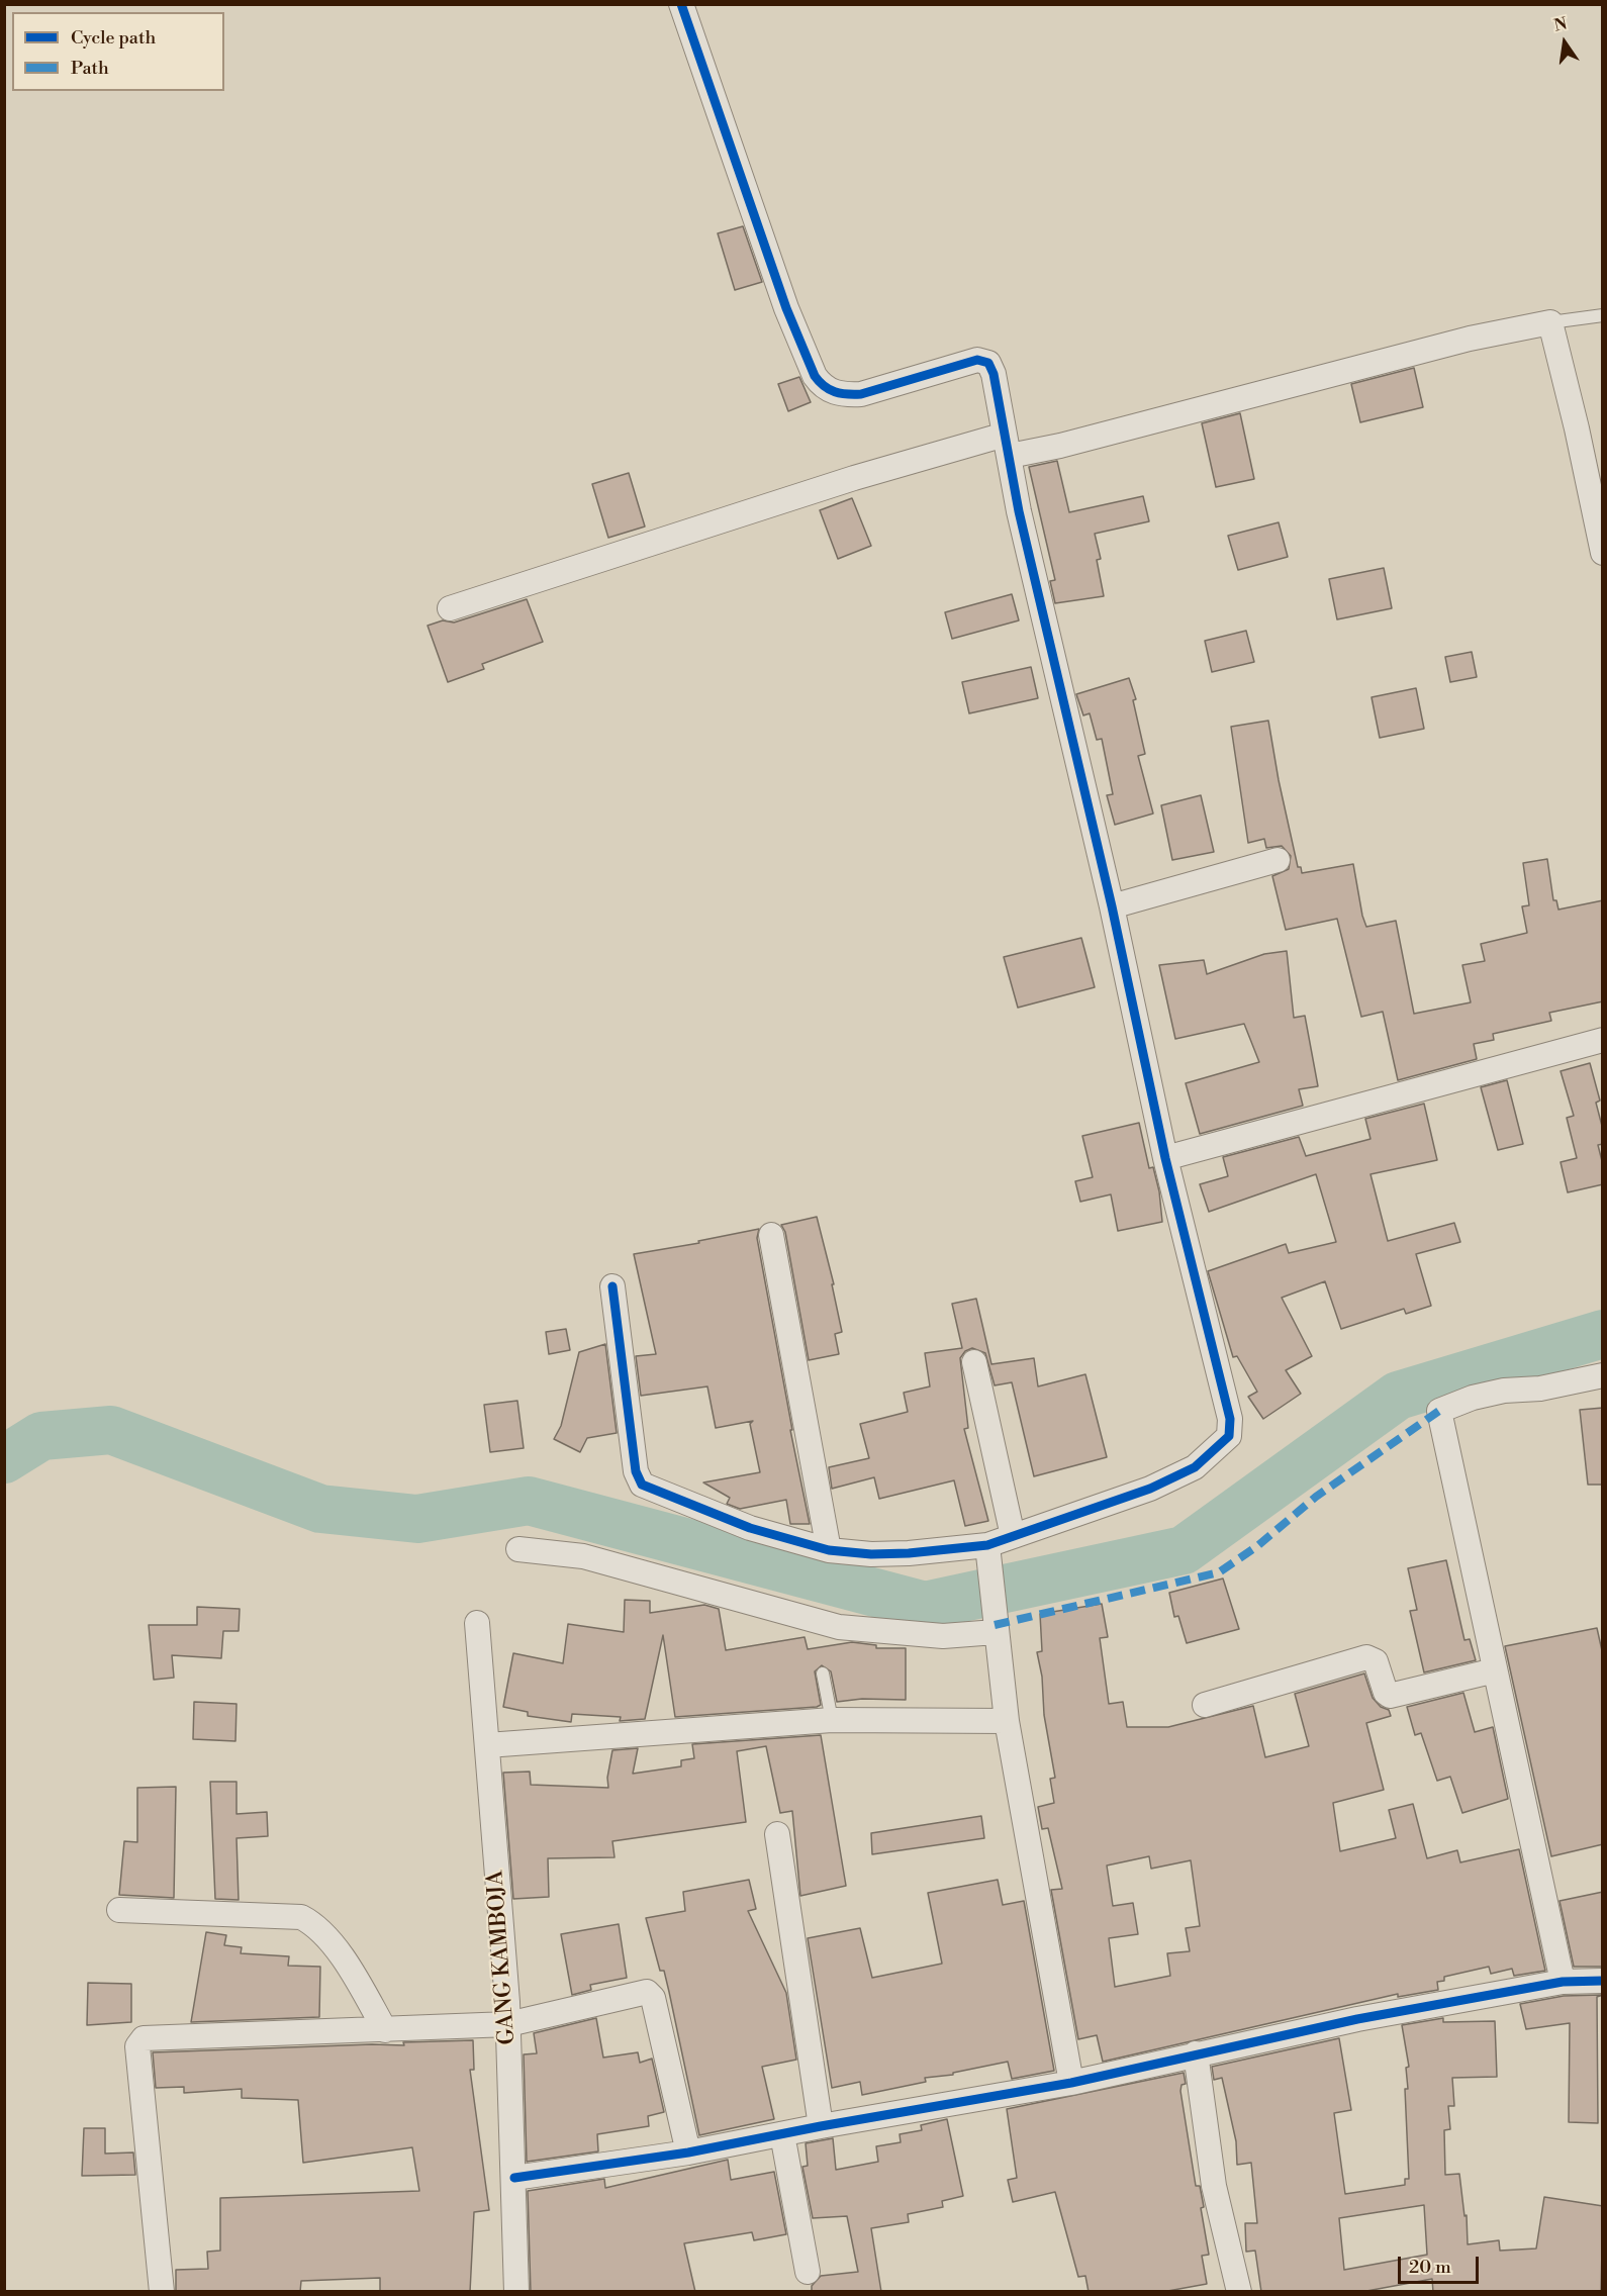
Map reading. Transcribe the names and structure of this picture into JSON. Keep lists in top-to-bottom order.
{
  "streets": {
    "street": ["GANG KAMBOJA"]
  },
  "legend": ["Cycle path", "Path"],
  "scale_bar": "20 m",
  "north": "top"
}
